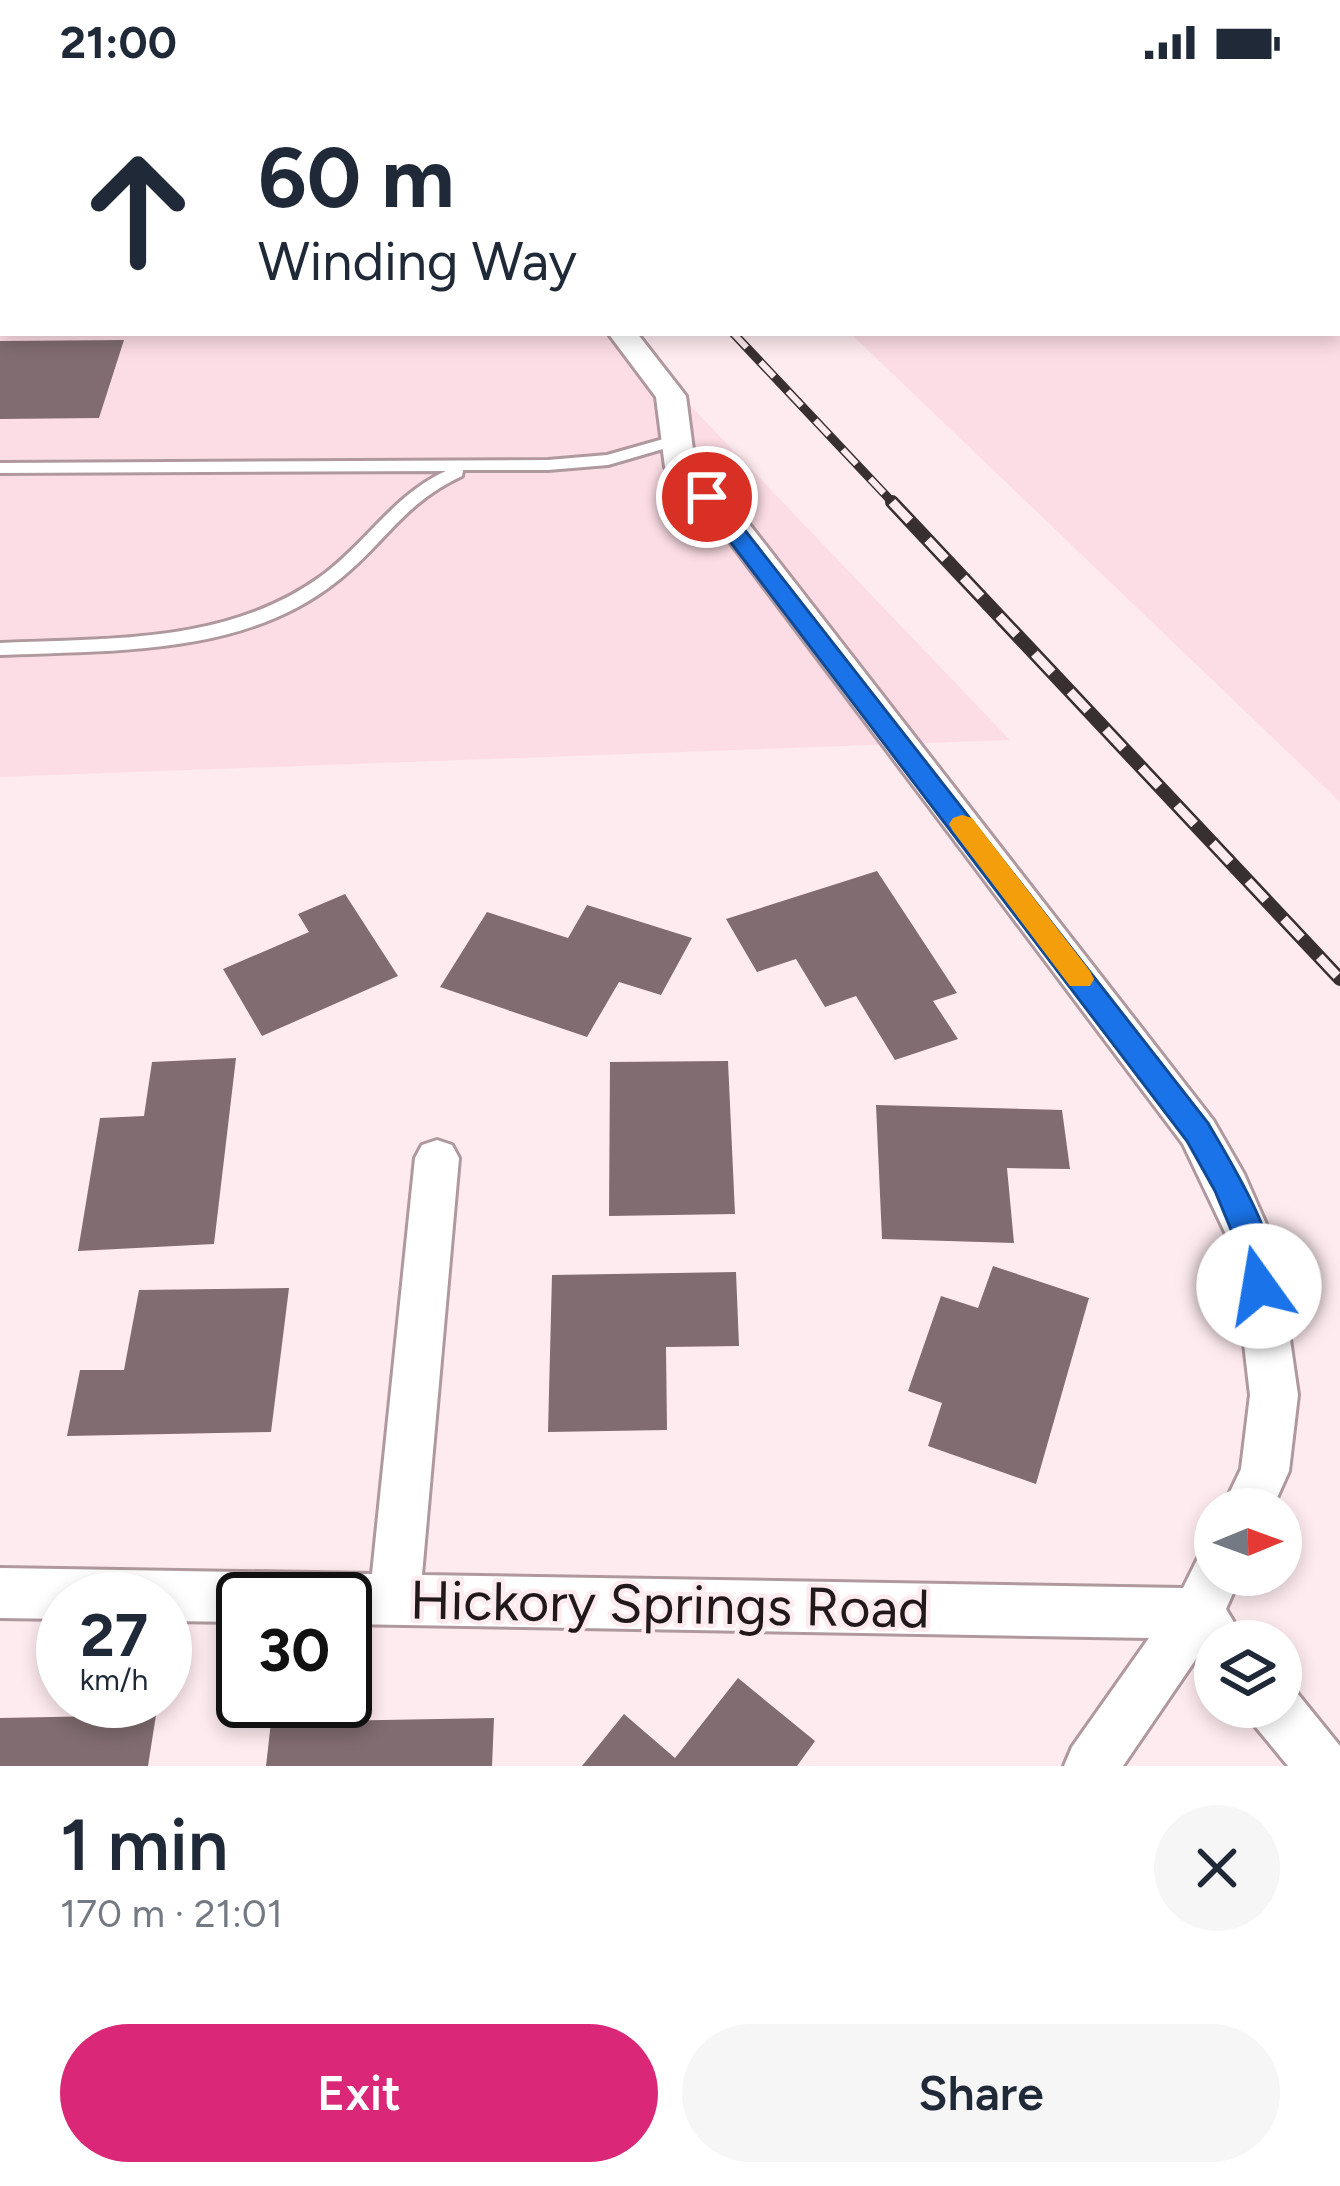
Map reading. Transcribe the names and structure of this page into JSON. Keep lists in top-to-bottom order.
{
  "streets": {
    "street": ["Hickory Springs Road"]
  },
  "north": "right",
  "page": {
    "status": "21:00",
    "turn": ["60 m", "Winding Way"],
    "speed": "27 km/h",
    "limit": "30",
    "heading": ["1 min", "170 m · 21:01"],
    "buttons": ["Exit", "Share"]
  }
}
